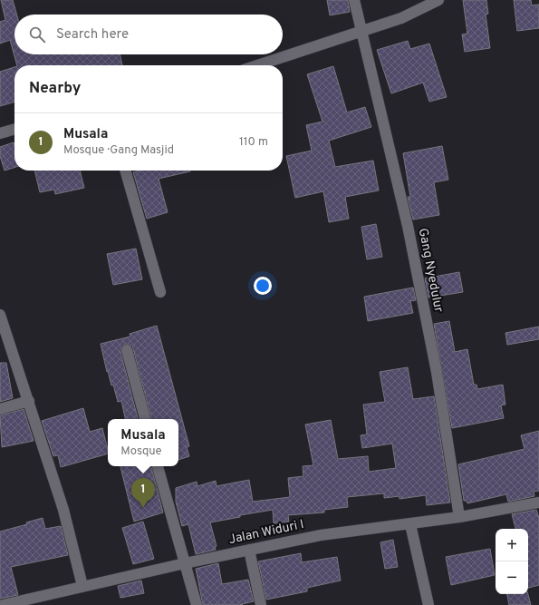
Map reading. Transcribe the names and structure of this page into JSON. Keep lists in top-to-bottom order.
{
  "streets": {
    "street": ["Gang Nyedulur", "Jalan Widuri I"]
  },
  "crossings": [
    ["Gang Nyedulur", "Jalan Widuri I"]
  ],
  "page": {
    "search": "Search here",
    "heading": "Nearby",
    "list": [
      {
        "mark": "1",
        "name": "Musala",
        "note": "Mosque · Gang Masjid",
        "value": "110 m"
      }
    ],
    "popup": ["Musala", "Mosque"],
    "pins": "1",
    "map_buttons": ["+", "−"]
  }
}
